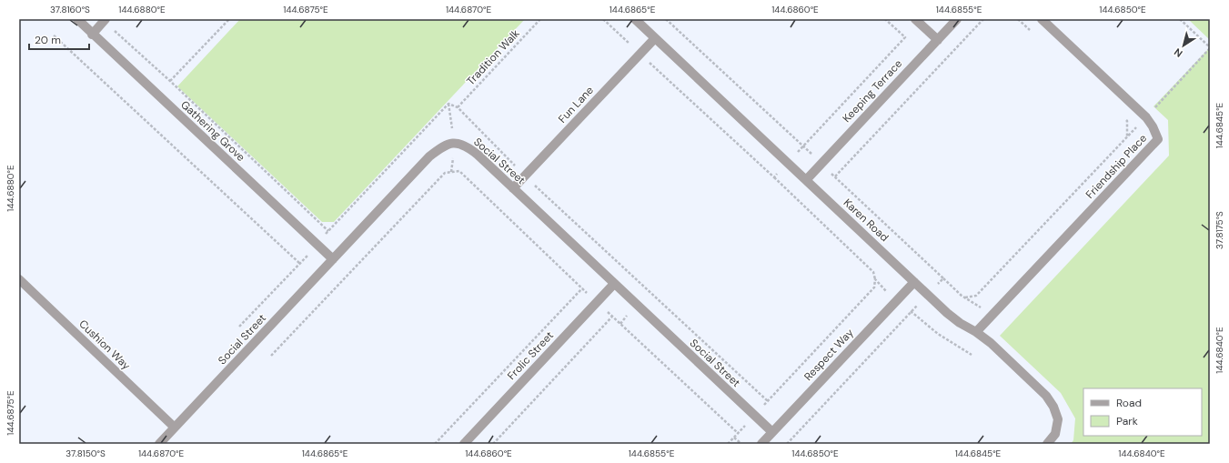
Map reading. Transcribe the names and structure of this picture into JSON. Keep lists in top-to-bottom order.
{
  "streets": {
    "street": [
      "Keeping Terrace",
      "Fun Lane",
      "Gathering Grove",
      "Social Street",
      "Friendship Place",
      "Karen Road",
      "Cushion Way",
      "Respect Way",
      "Frolic Street"
    ],
    "path": ["Tradition Walk"]
  },
  "crossings": [
    ["Keeping Terrace", "Karen Road"],
    ["Fun Lane", "Social Street"],
    ["Fun Lane", "Karen Road"],
    ["Gathering Grove", "Social Street"],
    ["Social Street", "Cushion Way"],
    ["Social Street", "Respect Way"],
    ["Social Street", "Frolic Street"],
    ["Friendship Place", "Karen Road"],
    ["Karen Road", "Respect Way"]
  ],
  "legend": ["Road", "Park"],
  "scale_bar": "20 m",
  "north": "bottom left",
  "coordinates": [
    "37.8160°S",
    "144.6880°E",
    "144.6875°E",
    "144.6870°E",
    "144.6865°E",
    "144.6860°E",
    "144.6855°E",
    "144.6850°E",
    "144.6845°E",
    "37.8175°S",
    "144.6840°E",
    "37.8150°S"
  ]
}
